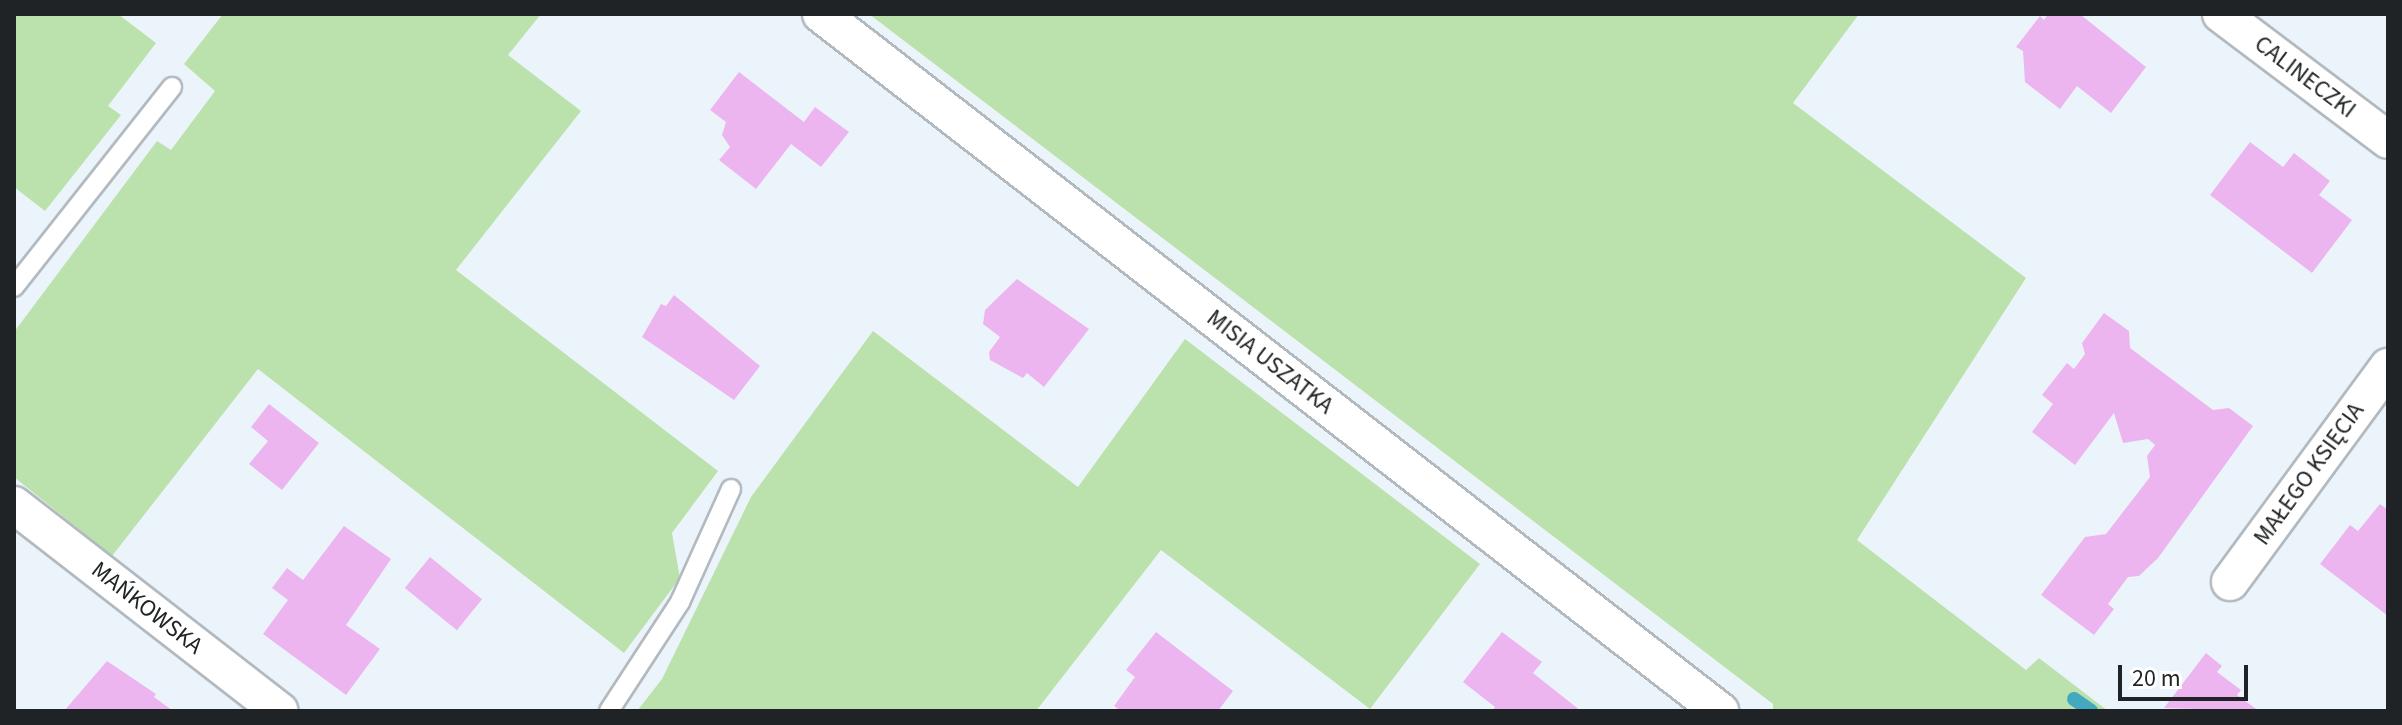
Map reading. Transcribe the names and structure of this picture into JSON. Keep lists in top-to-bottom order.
{
  "streets": {
    "street": [
      "CALINECZKI",
      "MISIA USZATKA",
      "MAŁEGO KSIĘCIA",
      "MAŃKOWSKA"
    ]
  },
  "scale_bar": "20 m"
}
